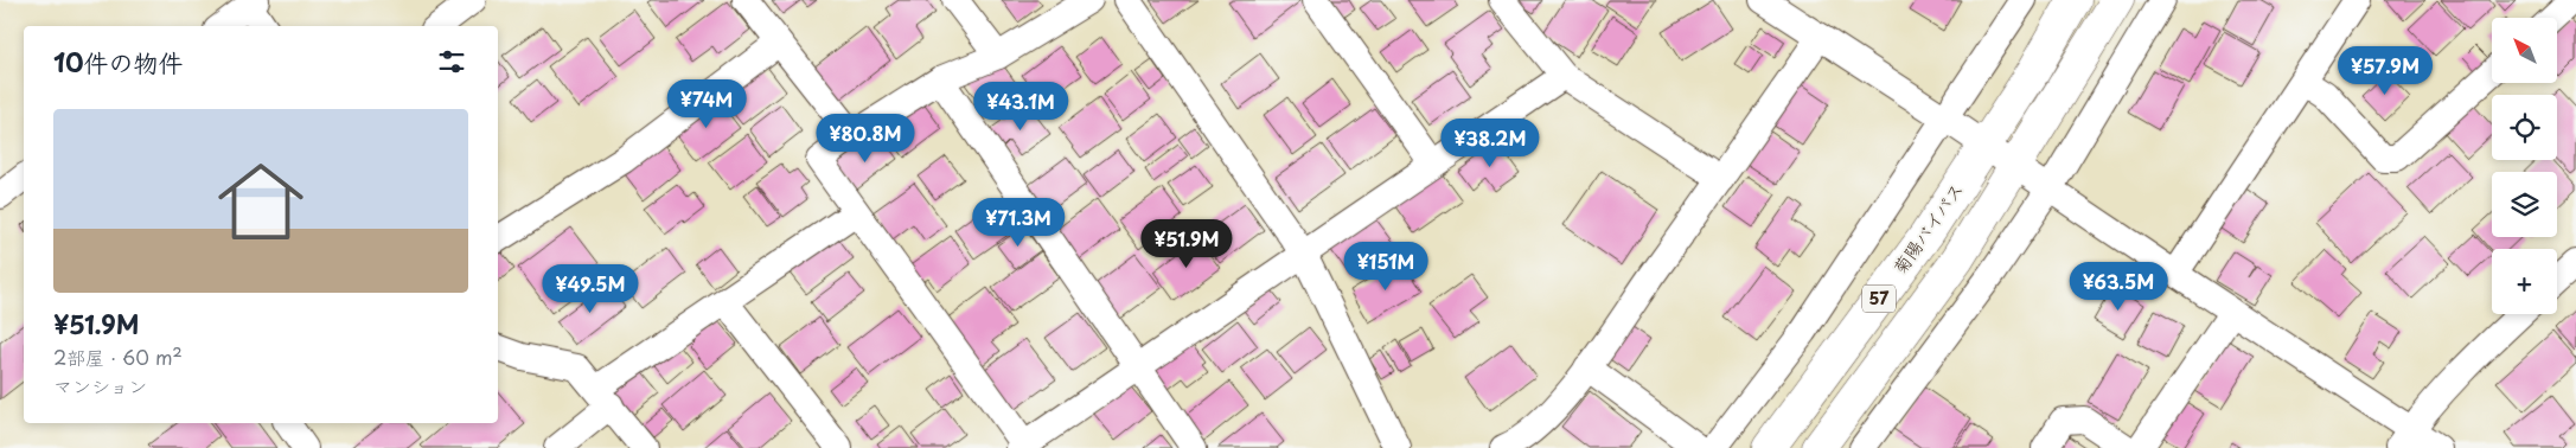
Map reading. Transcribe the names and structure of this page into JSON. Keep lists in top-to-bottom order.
{
  "streets": {
    "highway": ["菊陽バイパス", "57"]
  },
  "north": "top left",
  "page": {
    "map_buttons": "+",
    "heading": "10件の物件",
    "price": [
      "¥57.9M",
      "¥74M",
      "¥43.1M",
      "¥80.8M",
      "¥38.2M",
      "¥71.3M",
      "¥51.9M",
      "¥151M",
      "¥63.5M",
      "¥49.5M"
    ],
    "list": [
      {
        "name": "¥51.9M",
        "note": "2部屋 · 60 m² · マンション"
      }
    ]
  }
}
